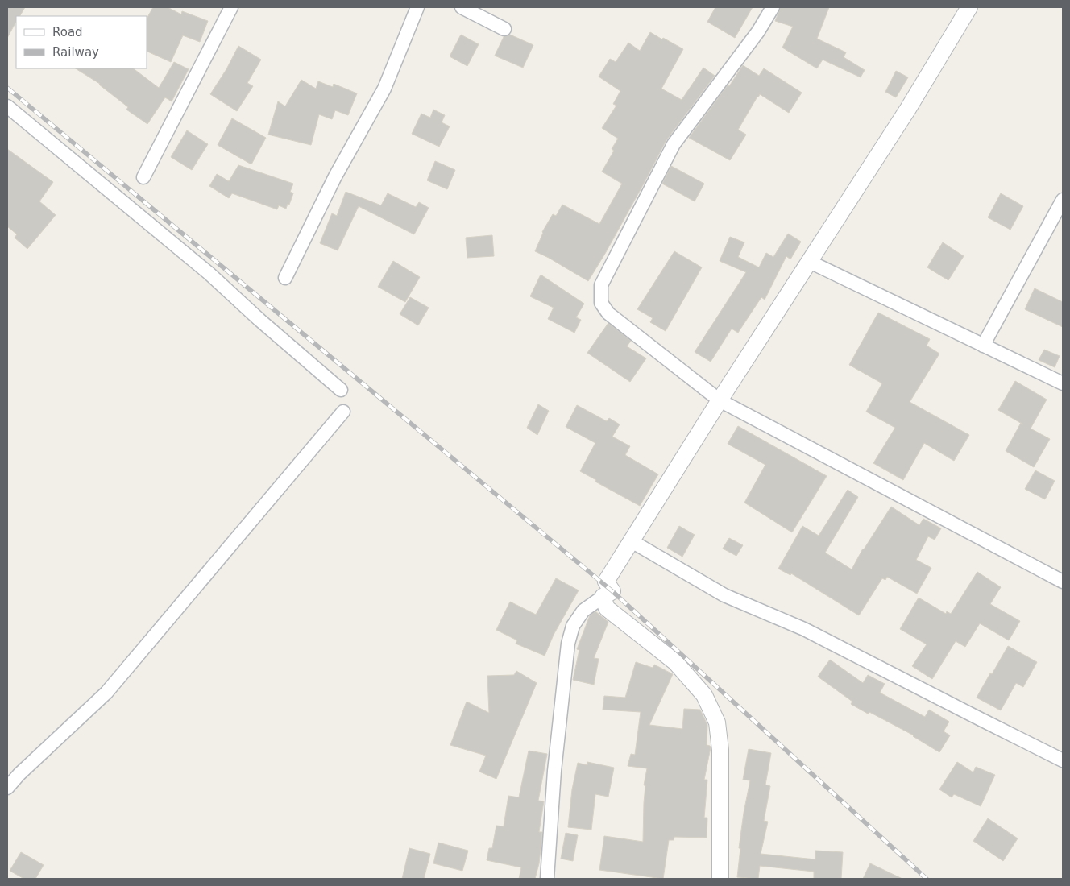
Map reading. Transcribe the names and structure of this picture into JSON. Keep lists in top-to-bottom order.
{
  "legend": ["Road", "Railway"]
}
